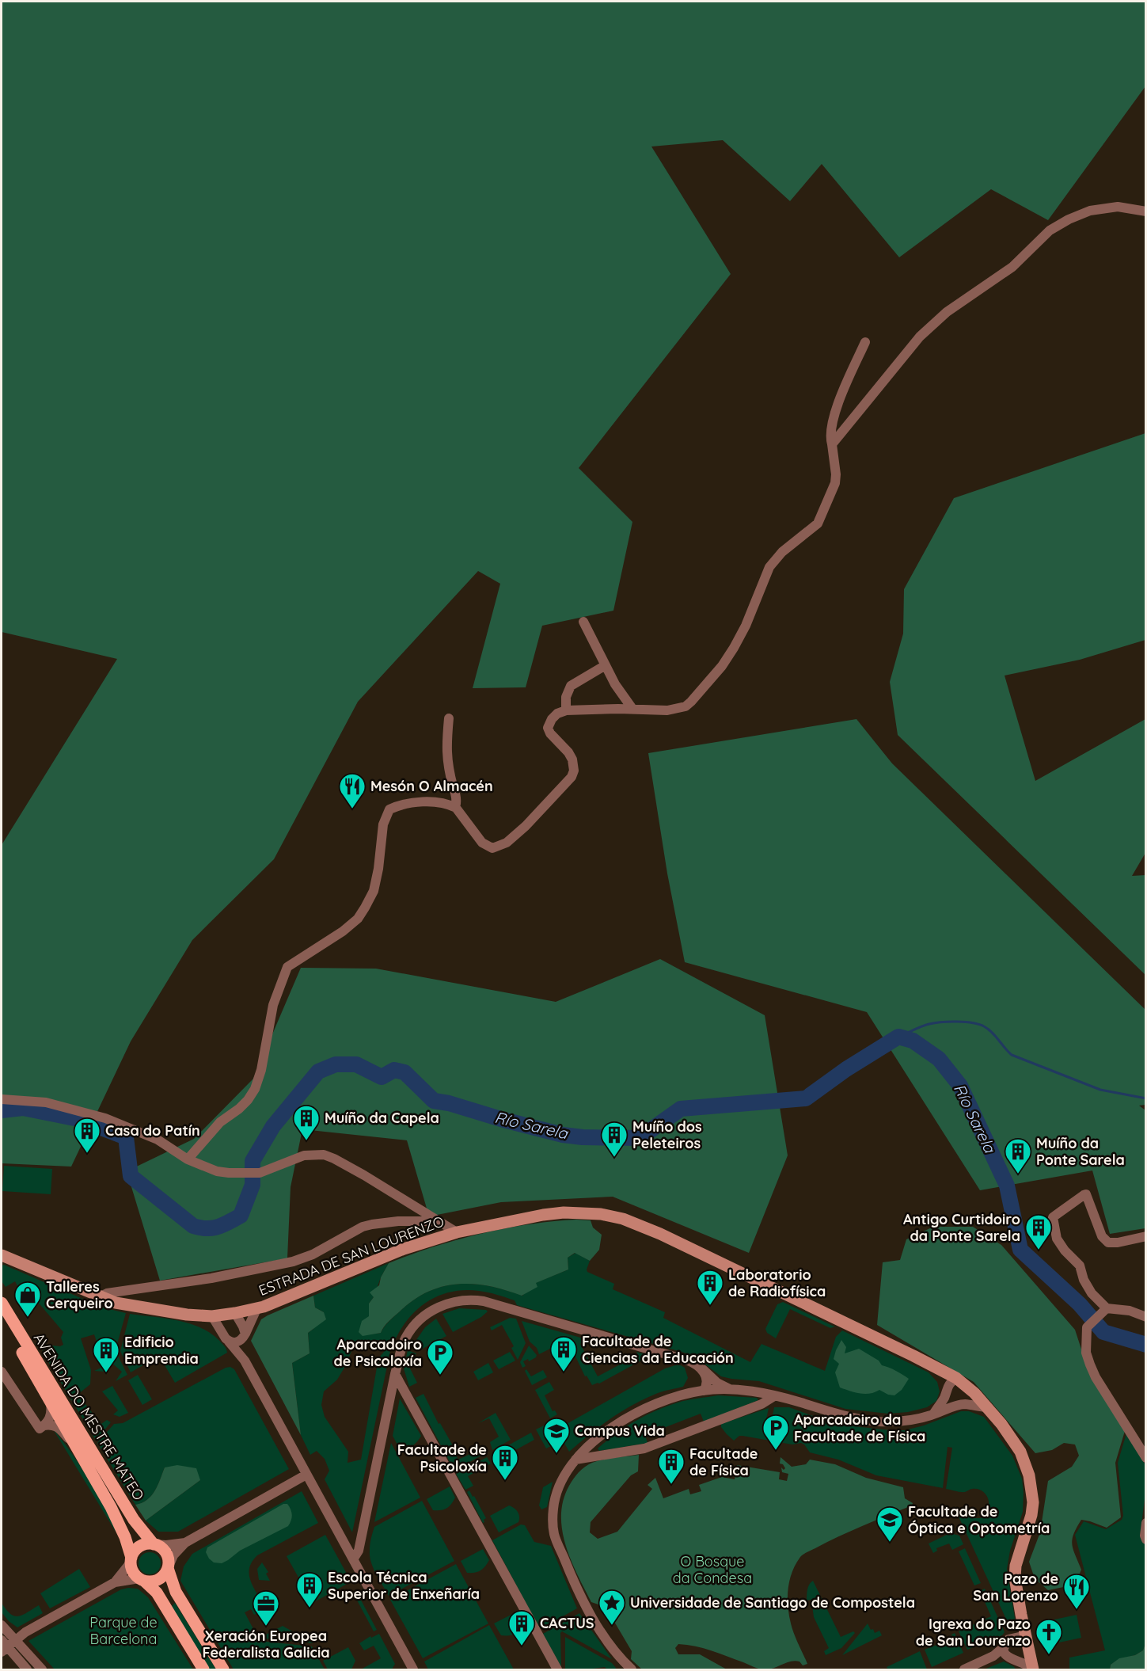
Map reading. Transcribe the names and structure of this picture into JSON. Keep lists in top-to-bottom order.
{
  "streets": {
    "main road": ["AVENIDA DO MESTRE MATEO"],
    "street": ["ESTRADA DE SAN LOURENZO"]
  },
  "water": ["Río Sarela"],
  "parks": ["O Bosque da Condesa", "Parque de Barcelona"],
  "places": {
    "restaurant": ["Mesón O Almacén", "Pazo de San Lorenzo"],
    "building": [
      "Muíño da Capela",
      "Casa do Patín",
      "Muíño dos Peleteiros",
      "Muíño da Ponte Sarela",
      "Antigo Curtidoiro da Ponte Sarela",
      "Laboratorio de Radiofísica",
      "Facultade de Ciencias da Educación",
      "Edificio Emprendia",
      "Facultade de Psicoloxía",
      "Facultade de Física",
      "Escola Técnica Superior de Enxeñaría",
      "CACTUS"
    ],
    "shop": ["Talleres Cerqueiro"],
    "parking": ["Aparcadoiro de Psicoloxía", "Aparcadoiro da Facultade de Física"],
    "school or university": ["Campus Vida", "Facultade de Óptica e Optometría"],
    "place": ["Universidade de Santiago de Compostela"],
    "office": ["Xeración Europea Federalista Galicia"],
    "church": ["Igrexa do Pazo de San Lourenzo"]
  }
}
